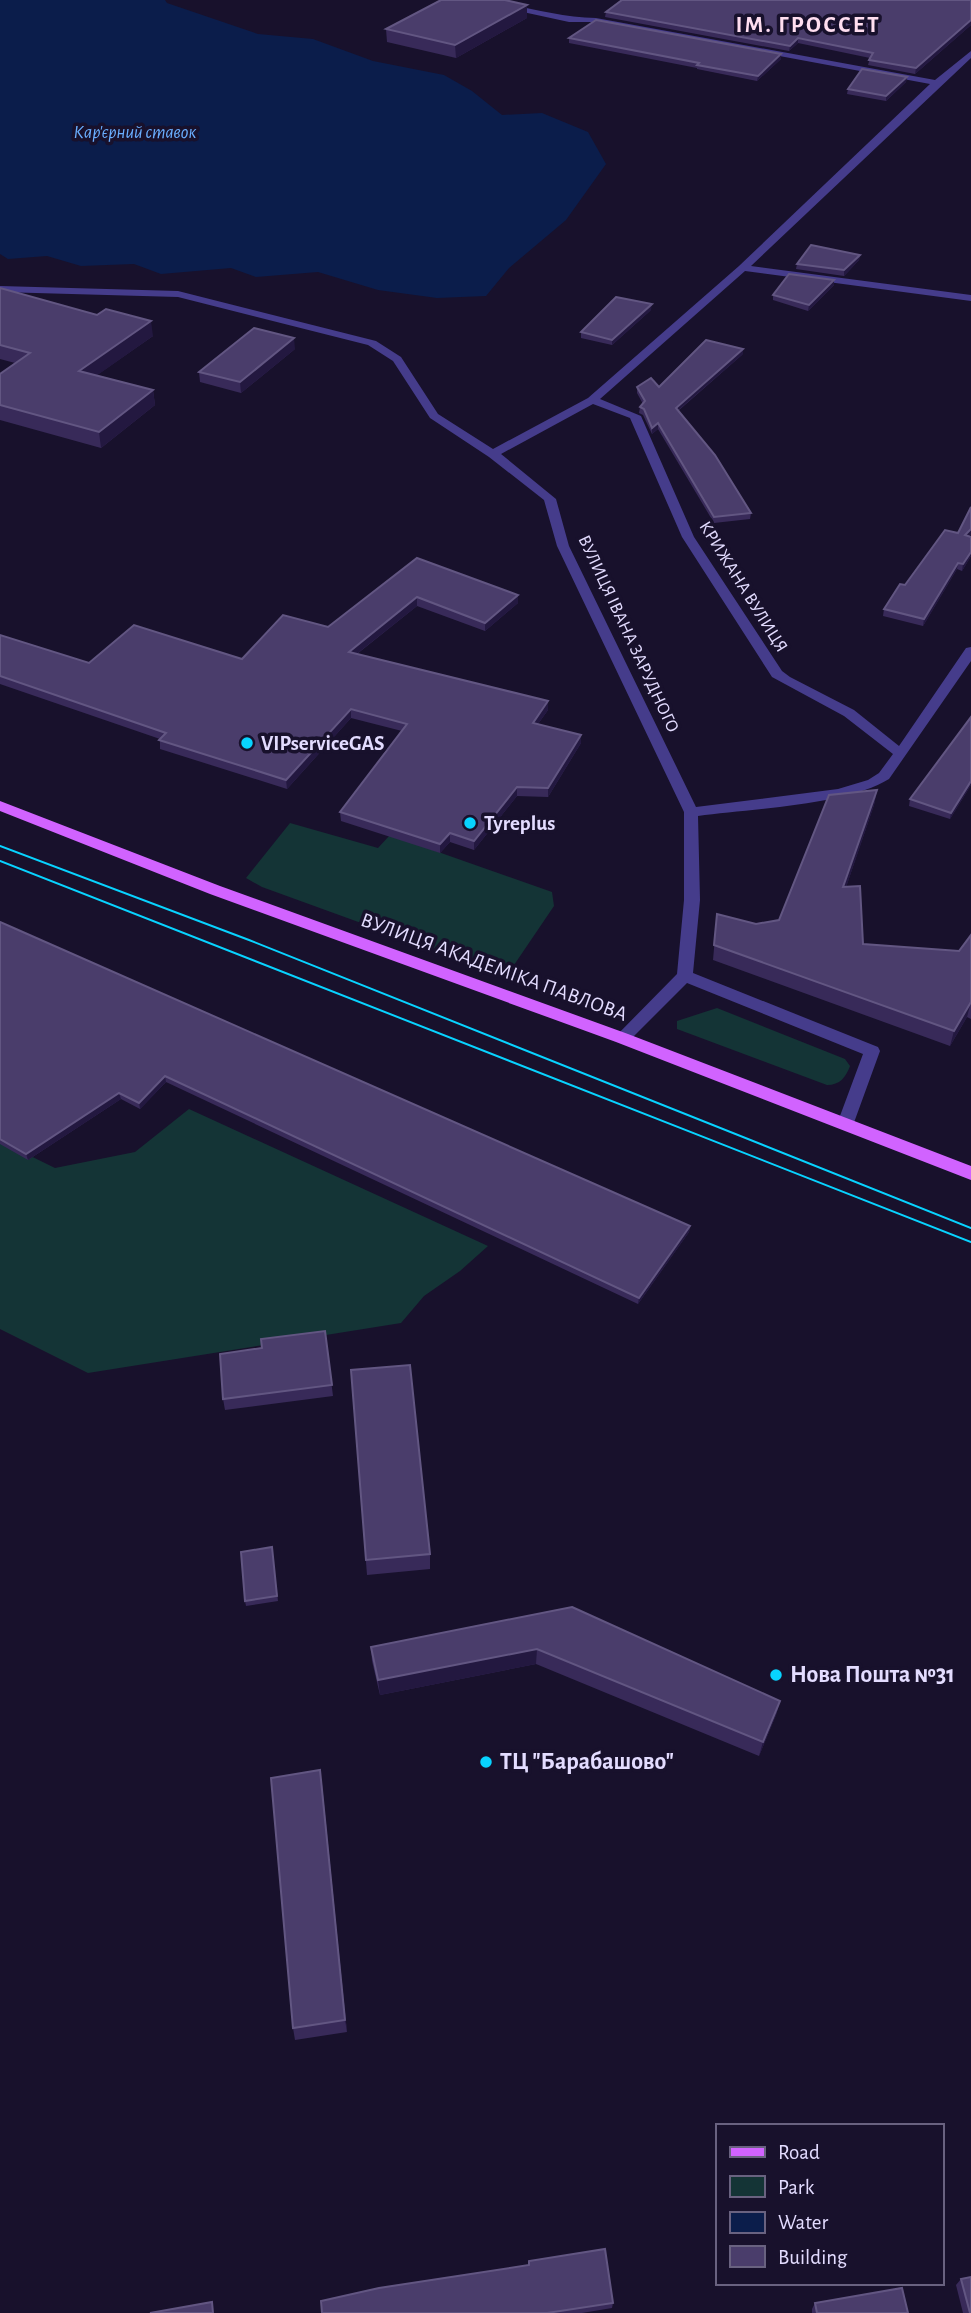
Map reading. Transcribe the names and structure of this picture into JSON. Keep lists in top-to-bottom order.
{
  "streets": {
    "main road": ["ВУЛИЦЯ АКАДЕМІКА ПАВЛОВА"],
    "street": ["КРИЖАНА ВУЛИЦЯ", "ВУЛИЦЯ ІВАНА ЗАРУДНОГО"]
  },
  "districts": ["ІМ. ГРОССЕТ"],
  "water": ["Кар'єрний ставок"],
  "places": [
    "VIPserviceGAS",
    "Tyreplus",
    "Нова Пошта №31",
    "ТЦ \"Барабашово\""
  ],
  "legend": [
    "Road",
    "Park",
    "Water",
    "Building"
  ]
}
